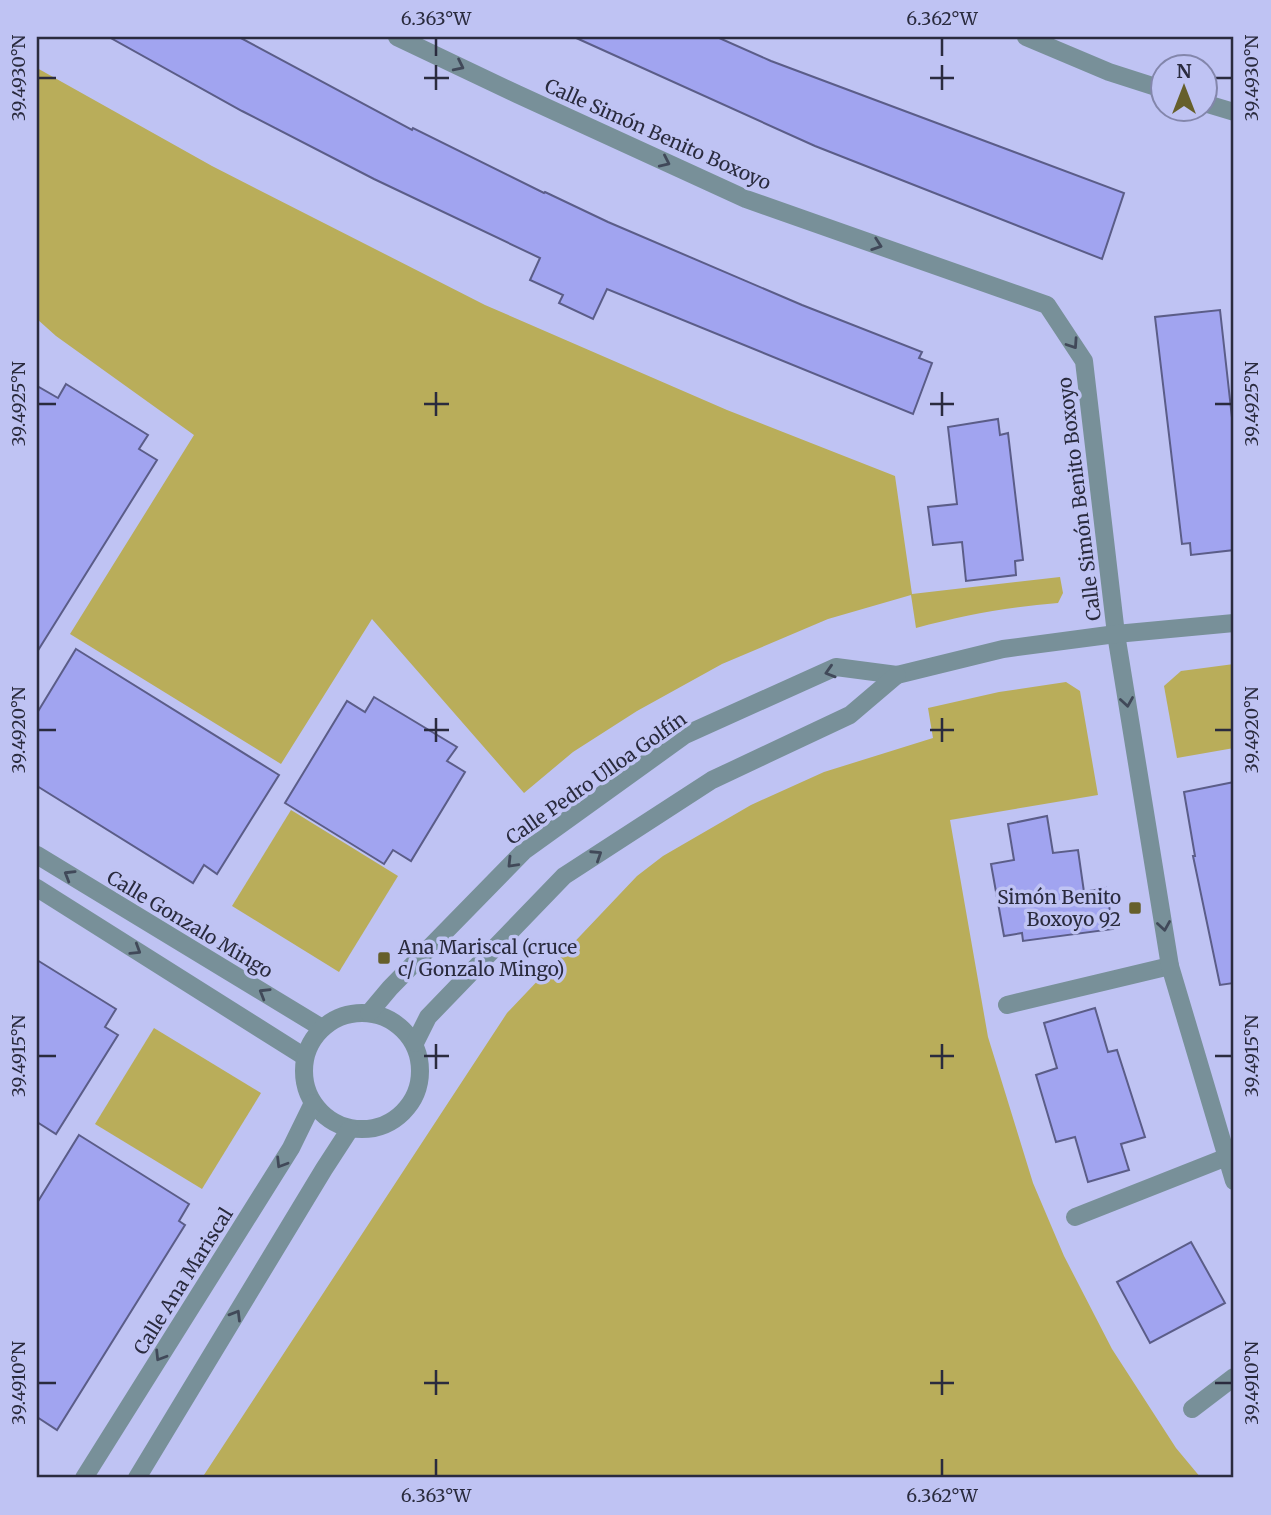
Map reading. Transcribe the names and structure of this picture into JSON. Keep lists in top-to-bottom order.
{
  "streets": {
    "street": [
      "Calle Simón Benito Boxoyo",
      "Calle Pedro Ulloa Golfín",
      "Calle Gonzalo Mingo",
      "Calle Ana Mariscal"
    ]
  },
  "crossings": [
    ["Calle Simón Benito Boxoyo", "Calle Pedro Ulloa Golfín"],
    ["Calle Pedro Ulloa Golfín", "Calle Gonzalo Mingo"],
    ["Calle Pedro Ulloa Golfín", "Calle Ana Mariscal"],
    ["Calle Gonzalo Mingo", "Calle Ana Mariscal"]
  ],
  "one_way": ["Calle Simón Benito Boxoyo"],
  "places": {
    "transit": ["Simón Benito Boxoyo 92", "Ana Mariscal (cruce c/ Gonzalo Mingo)"]
  },
  "north": "top",
  "coordinates": [
    "6.363°W",
    "6.362°W",
    "39.4930°N",
    "39.4925°N",
    "39.4920°N",
    "39.4915°N",
    "39.4910°N"
  ]
}
